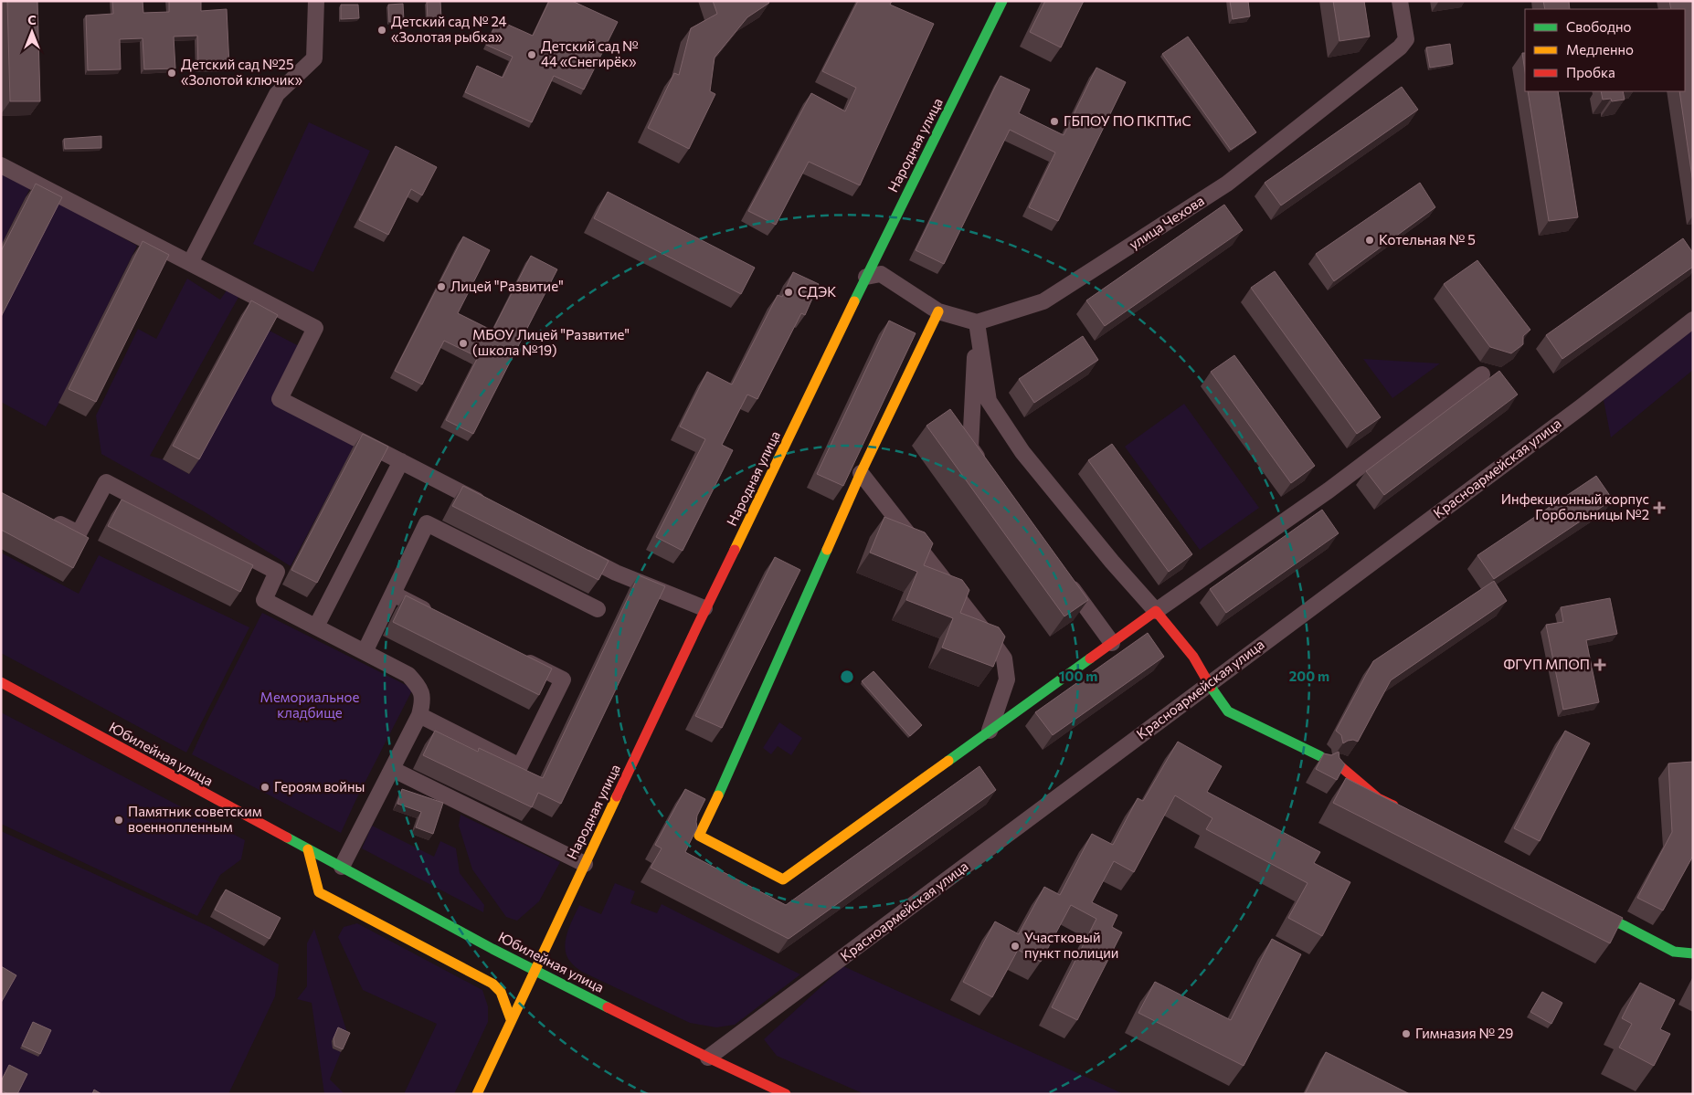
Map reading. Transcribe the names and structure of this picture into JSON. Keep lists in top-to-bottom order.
{
  "streets": {
    "street": [
      "Народная улица",
      "улица Чехова",
      "Красноармейская улица",
      "Юбилейная улица"
    ]
  },
  "crossings": [
    ["Народная улица", "Юбилейная улица"],
    ["Красноармейская улица", "Юбилейная улица"]
  ],
  "parks": ["Мемориальное кладбище"],
  "places": {
    "other": [
      "Детский сад № 24 «Золотая рыбка»",
      "Детский сад № 44 «Снегирёк»",
      "Детский сад №25 «Золотой ключик»",
      "ГБПОУ ПО ПКПТиС",
      "Котельная № 5",
      "Лицей \"Развитие\"",
      "СДЭК",
      "МБОУ Лицей \"Развитие\" (школа №19)",
      "Героям войны",
      "Памятник советским военнопленным",
      "Участковый пункт полиции",
      "Гимназия № 29"
    ],
    "health": ["Инфекционный корпус Горбольницы №2", "ФГУП МПОП"]
  },
  "legend": ["Свободно", "Медленно", "Пробка"],
  "north": "top",
  "rings": ["100 m", "200 m"]
}
